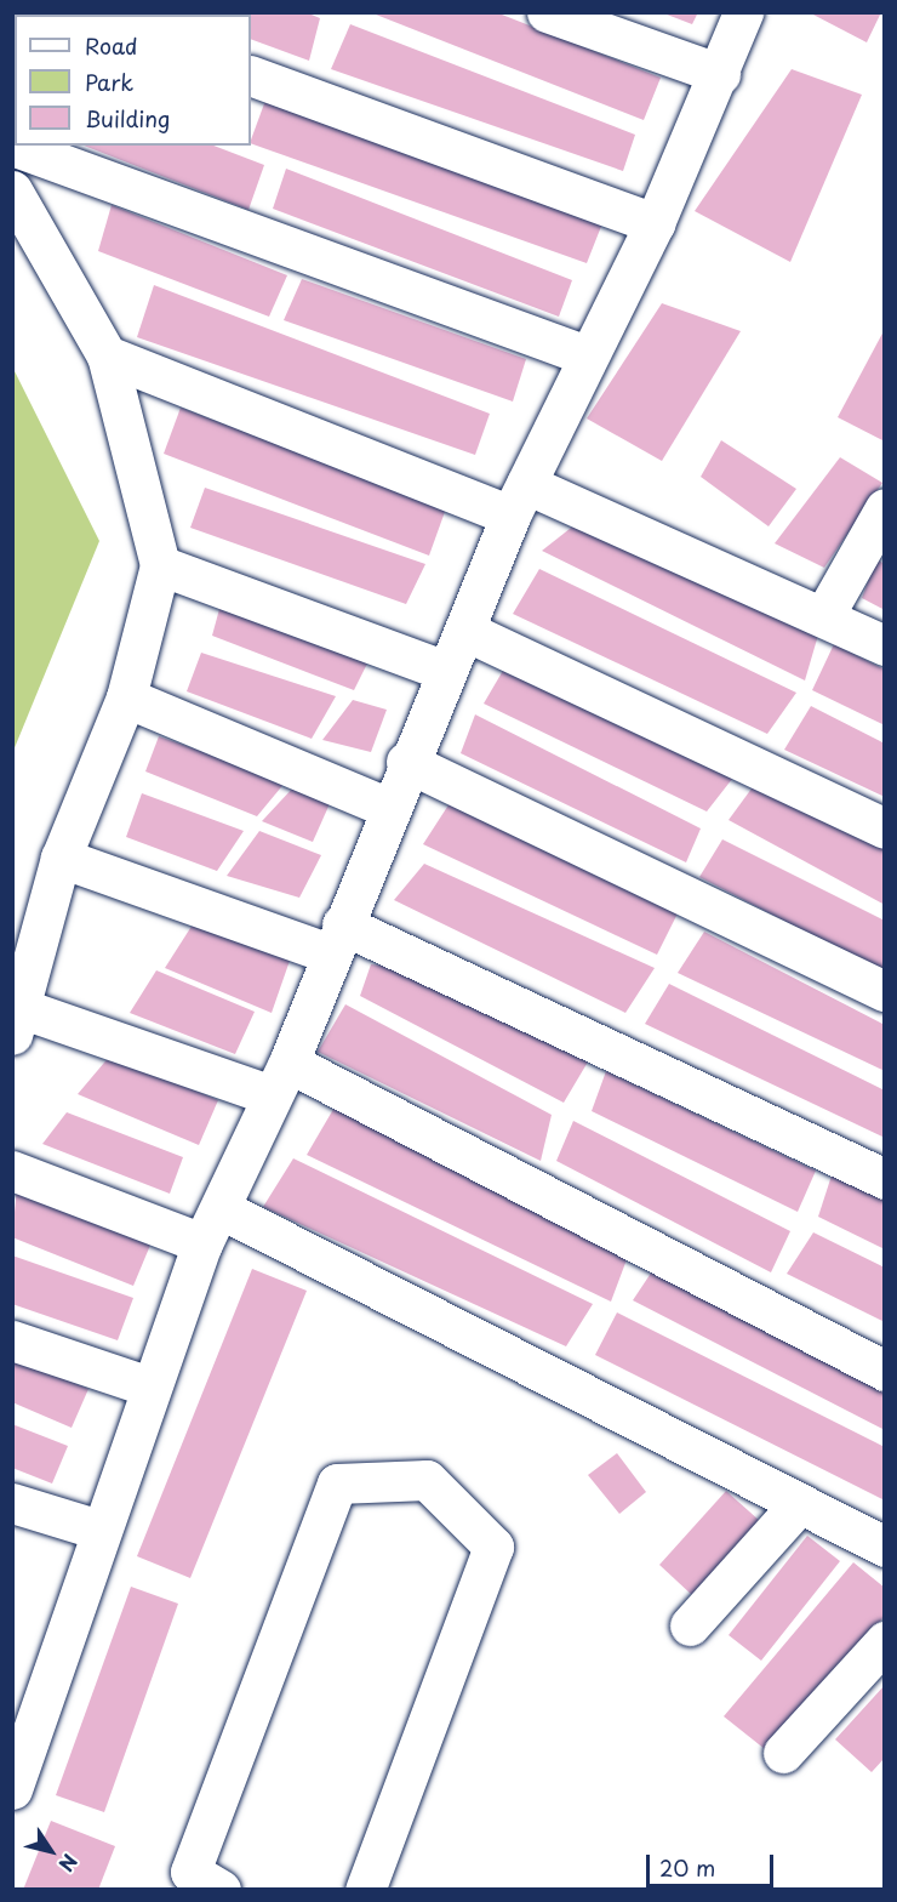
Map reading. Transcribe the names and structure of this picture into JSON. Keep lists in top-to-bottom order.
{
  "legend": ["Road", "Park", "Building"],
  "scale_bar": "20 m",
  "north": "bottom right"
}
